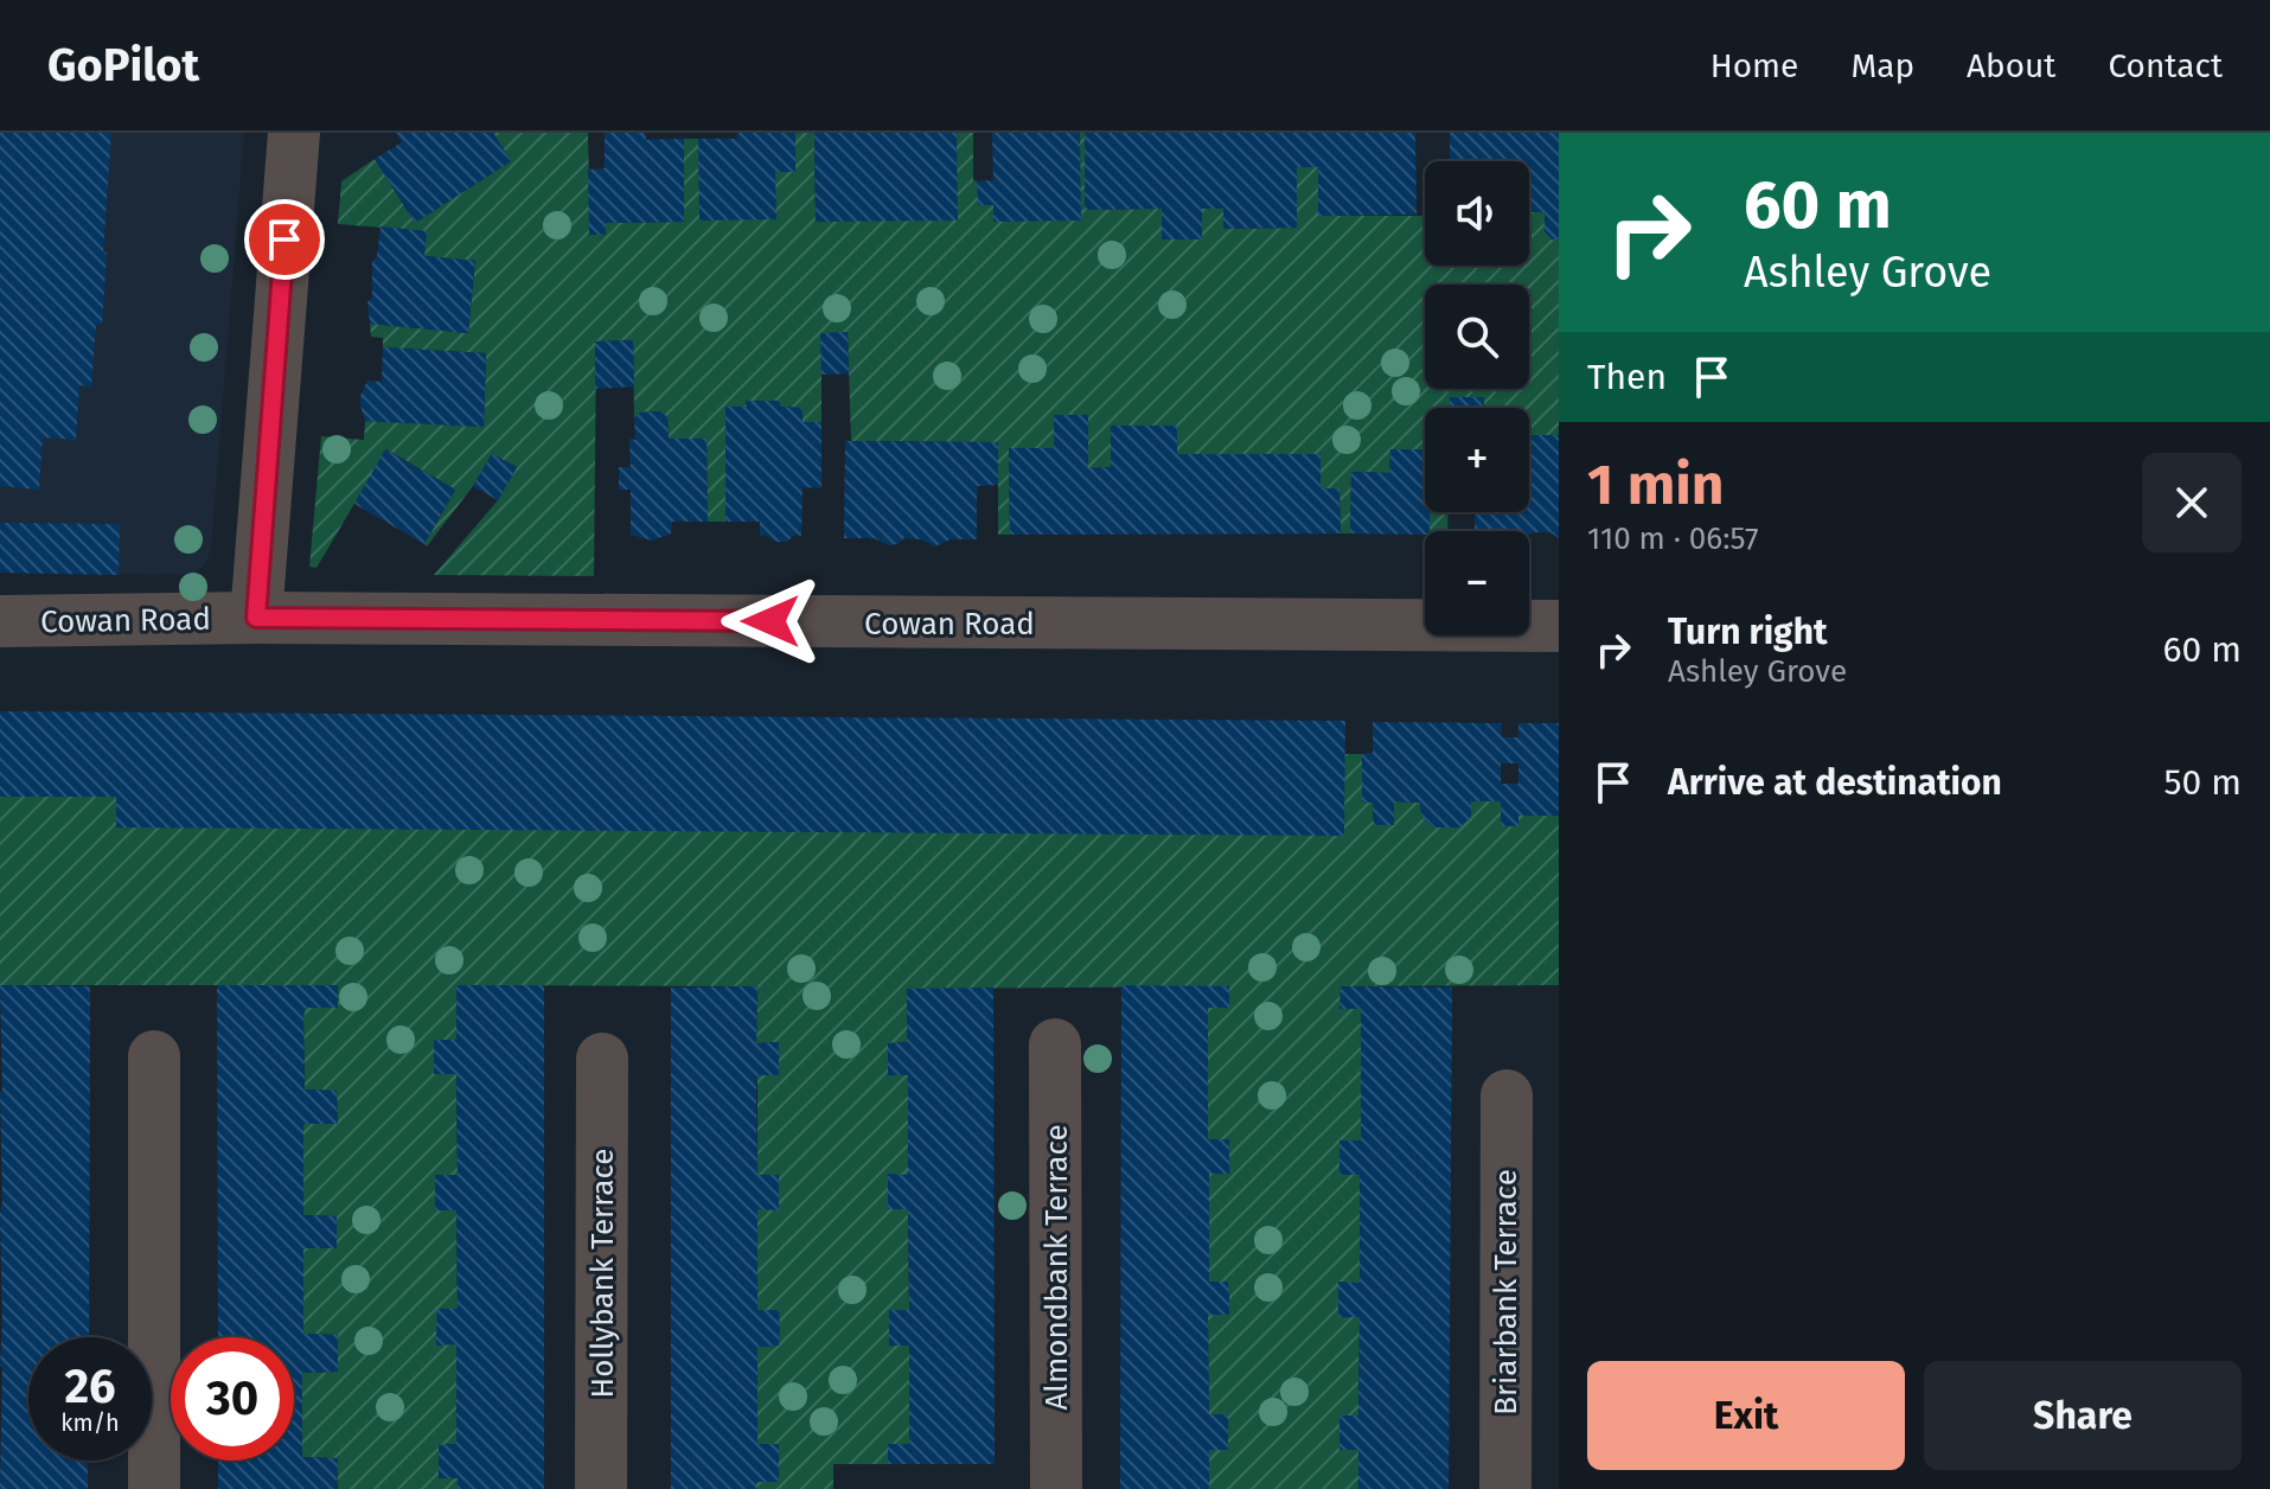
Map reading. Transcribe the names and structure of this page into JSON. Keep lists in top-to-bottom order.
{
  "streets": {
    "street": [
      "Cowan Road",
      "Almondbank Terrace",
      "Hollybank Terrace",
      "Briarbank Terrace"
    ]
  },
  "page": {
    "header": "GoPilot",
    "nav": [
      "Home",
      "Map",
      "About",
      "Contact"
    ],
    "turn": ["60 m", "Ashley Grove"],
    "map_buttons": ["+", "−"],
    "then": "Then",
    "heading": ["1 min", "110 m · 06:57"],
    "list": [
      {
        "name": "Turn right",
        "note": "Ashley Grove",
        "value": "60 m"
      },
      {
        "name": "Arrive at destination",
        "value": "50 m"
      }
    ],
    "speed": "26 km/h",
    "limit": "30",
    "buttons": ["Exit", "Share"]
  }
}
